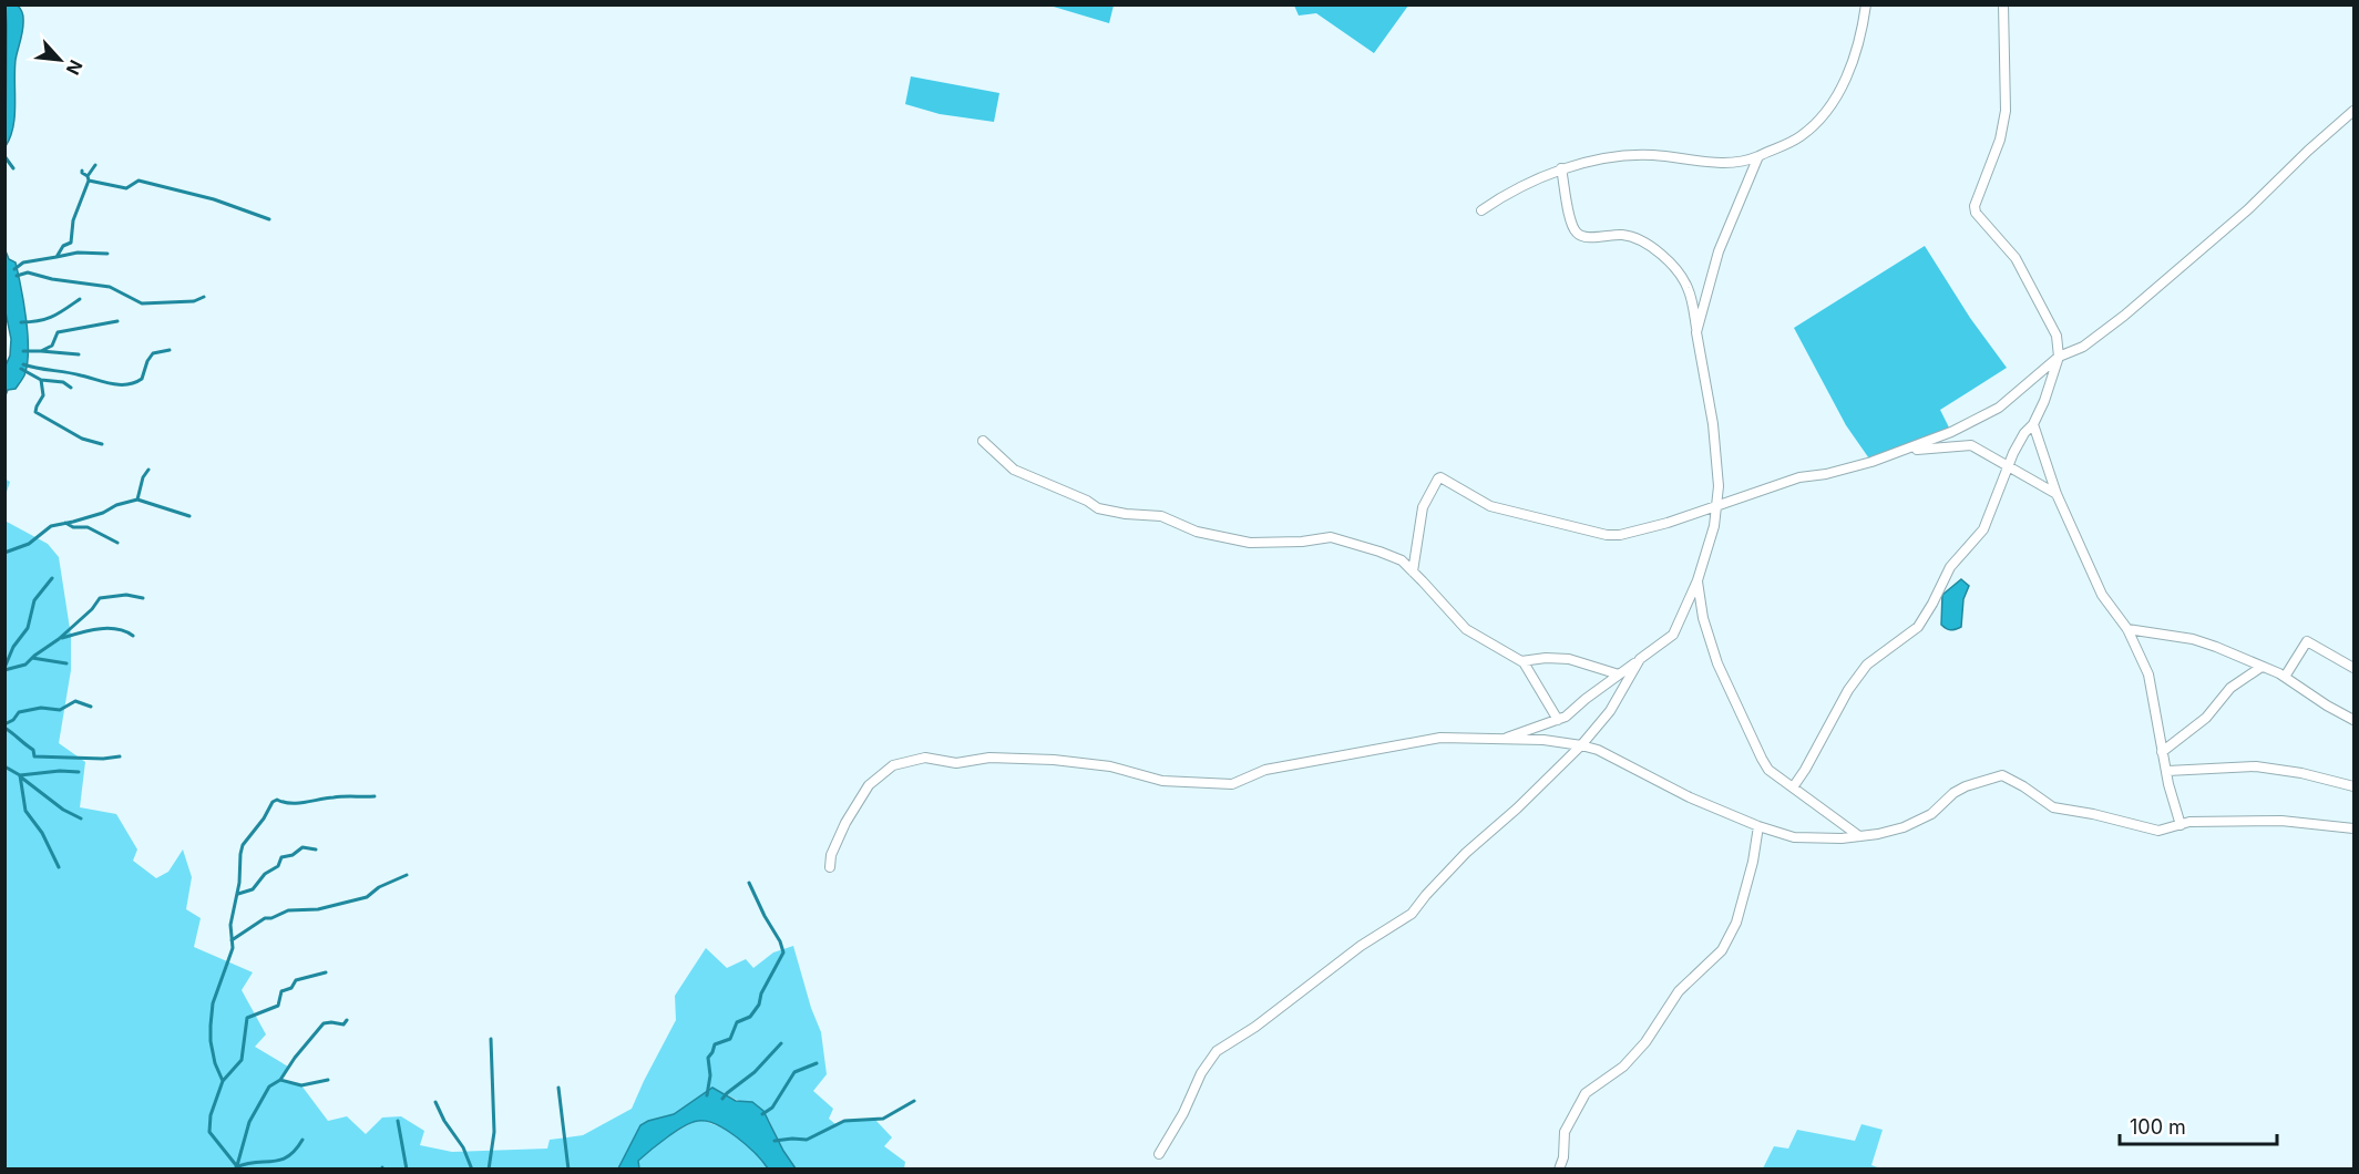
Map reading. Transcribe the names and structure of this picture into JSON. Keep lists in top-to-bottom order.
{
  "scale_bar": "100 m",
  "north": "bottom right"
}
